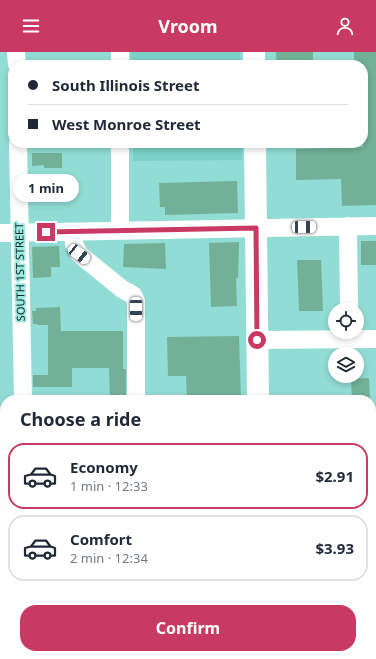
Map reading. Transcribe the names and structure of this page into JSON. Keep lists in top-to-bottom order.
{
  "streets": {
    "street": ["SOUTH 1ST STREET"]
  },
  "page": {
    "header": "Vroom",
    "banner": ["South Illinois Street", "West Monroe Street"],
    "bubble": "1 min",
    "heading": "Choose a ride",
    "list": [
      {
        "name": "Economy",
        "note": "1 min · 12:33",
        "value": "$2.91"
      },
      {
        "name": "Comfort",
        "note": "2 min · 12:34",
        "value": "$3.93"
      }
    ],
    "buttons": "Confirm"
  }
}
